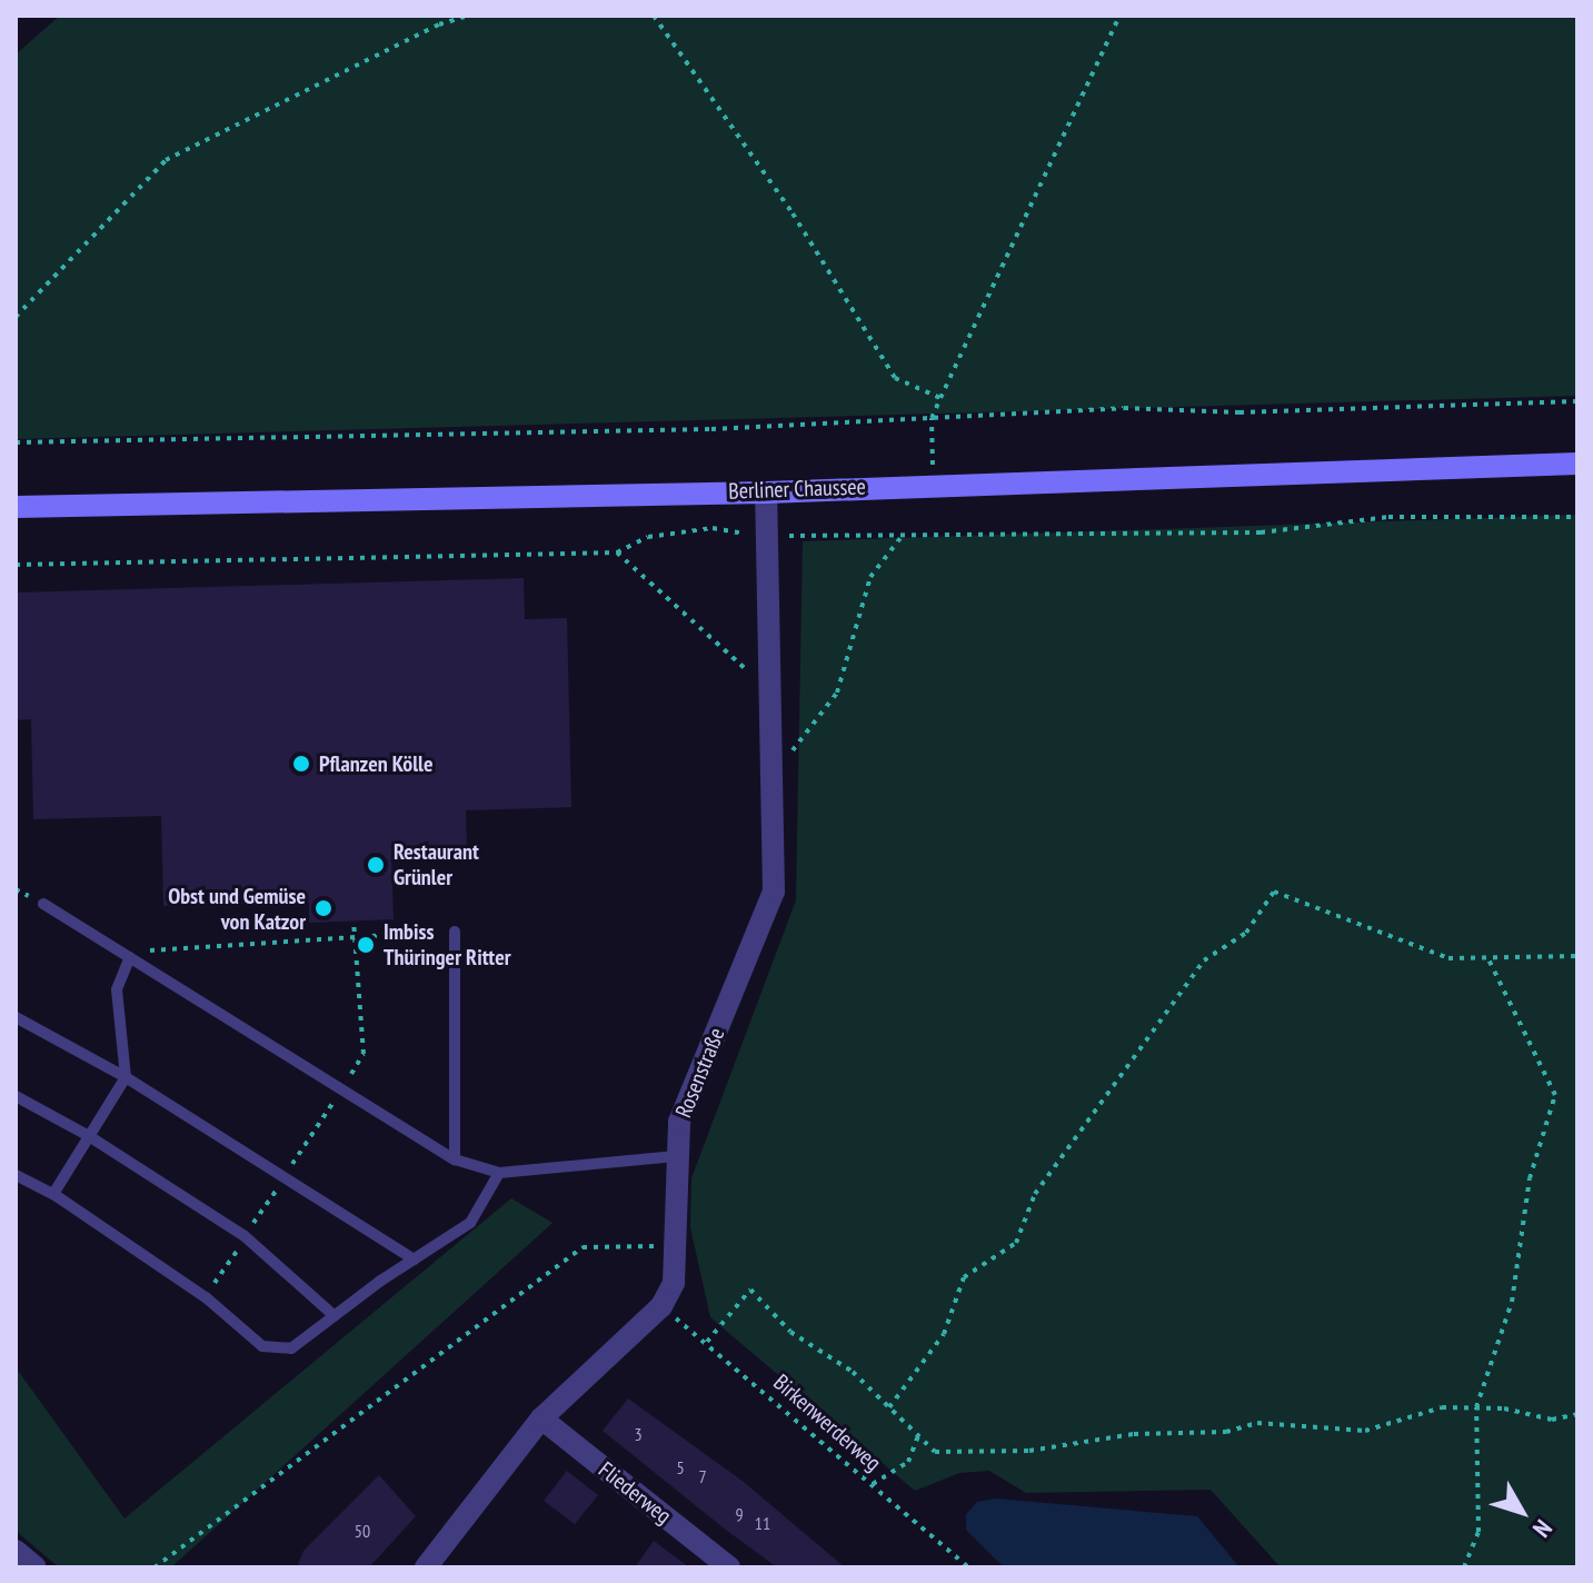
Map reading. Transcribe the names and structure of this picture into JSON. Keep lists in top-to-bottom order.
{
  "streets": {
    "main road": ["Berliner Chaussee"],
    "street": ["Rosenstraße", "Fliederweg"],
    "path": ["Birkenwerderweg"]
  },
  "crossings": [
    ["Berliner Chaussee", "Rosenstraße"],
    ["Rosenstraße", "Birkenwerderweg"],
    ["Rosenstraße", "Fliederweg"]
  ],
  "places": [
    "Pflanzen Kölle",
    "Restaurant Grünler",
    "Obst und Gemüse von Katzor",
    "Imbiss Thüringer Ritter"
  ],
  "house_numbers": [
    "3",
    "5",
    "7",
    "9",
    "11",
    "50"
  ],
  "north": "bottom right"
}
